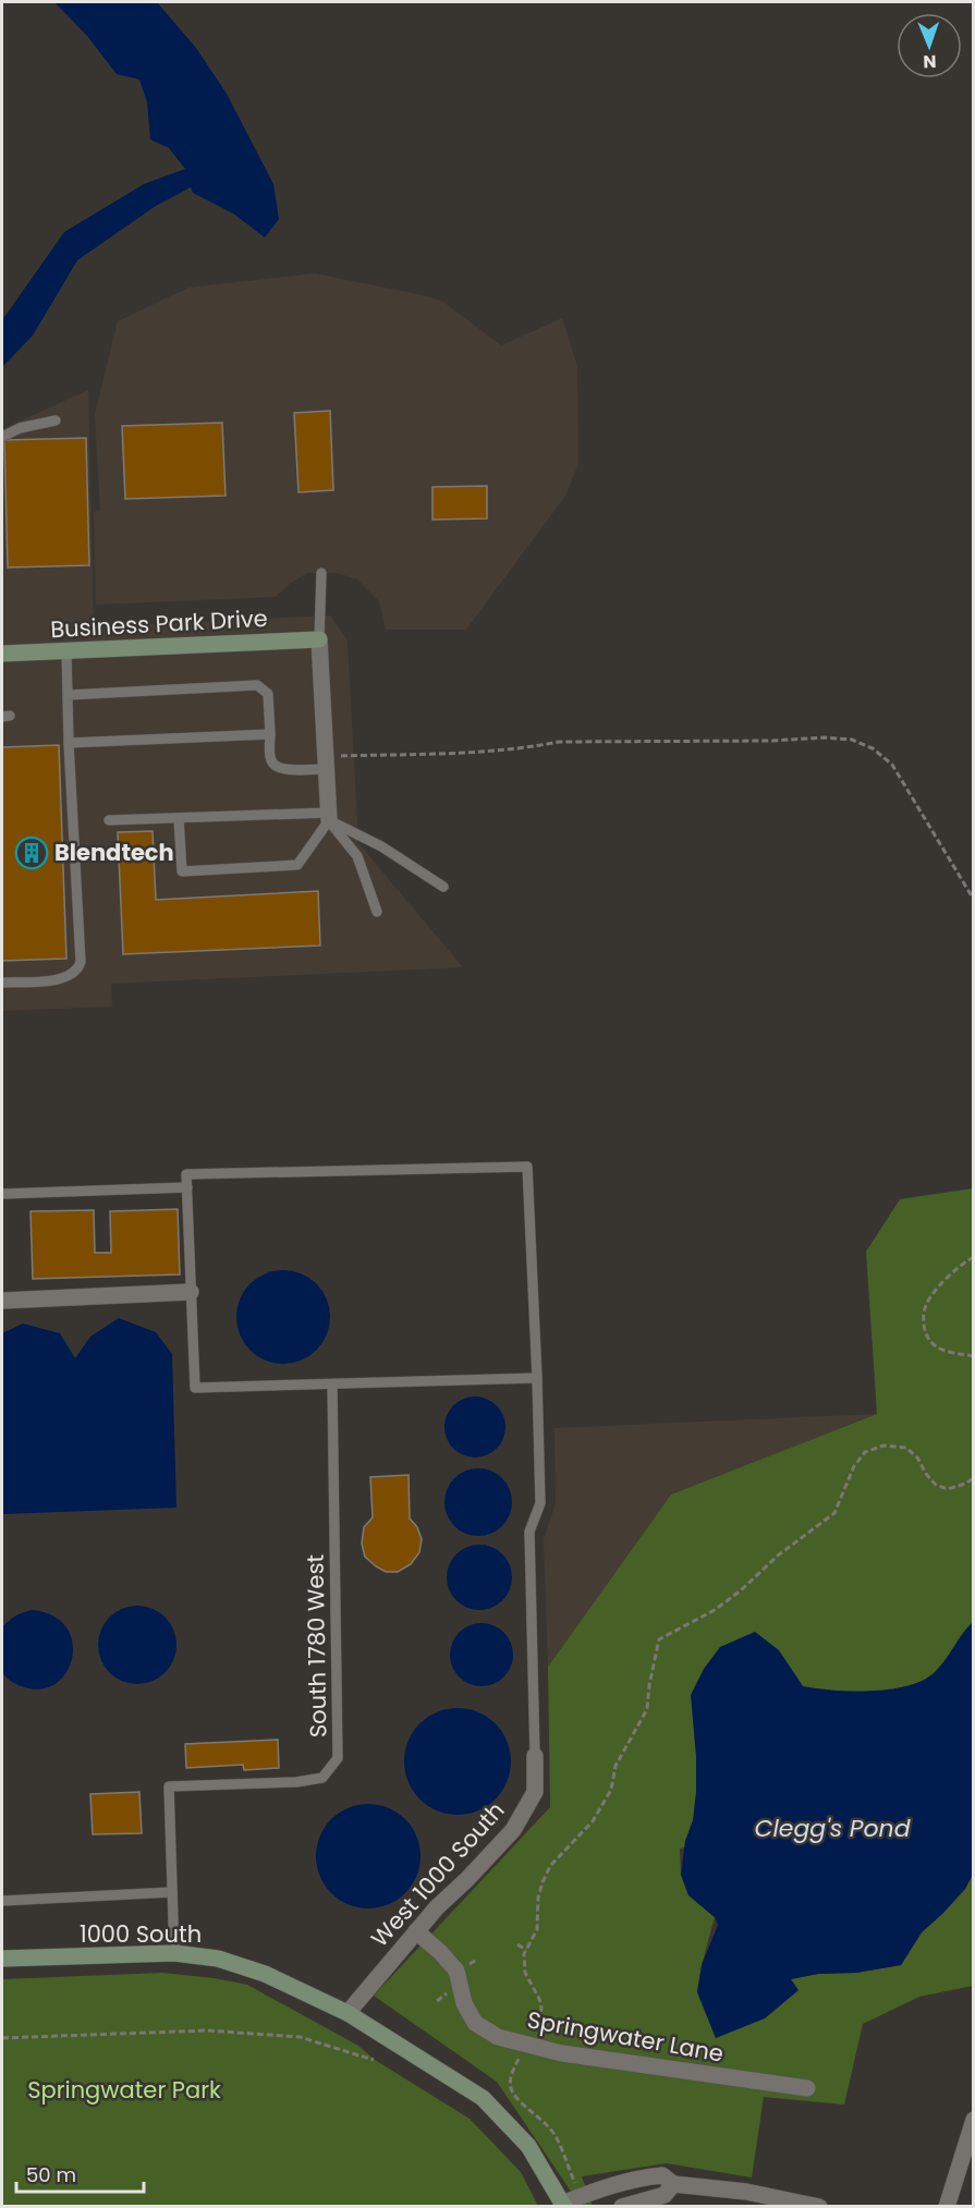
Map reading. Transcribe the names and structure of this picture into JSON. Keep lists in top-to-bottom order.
{
  "streets": {
    "street": [
      "Business Park Drive",
      "West 1000 South",
      "1000 South",
      "Springwater Lane"
    ],
    "lane": ["South 1780 West"]
  },
  "crossings": [
    ["South 1780 West", "1000 South"],
    ["West 1000 South", "1000 South"],
    ["West 1000 South", "Springwater Lane"]
  ],
  "water": ["Clegg's Pond"],
  "parks": ["Springwater Park"],
  "places": {
    "building": ["Blendtech"]
  },
  "scale_bar": "50 m",
  "north": "bottom"
}
